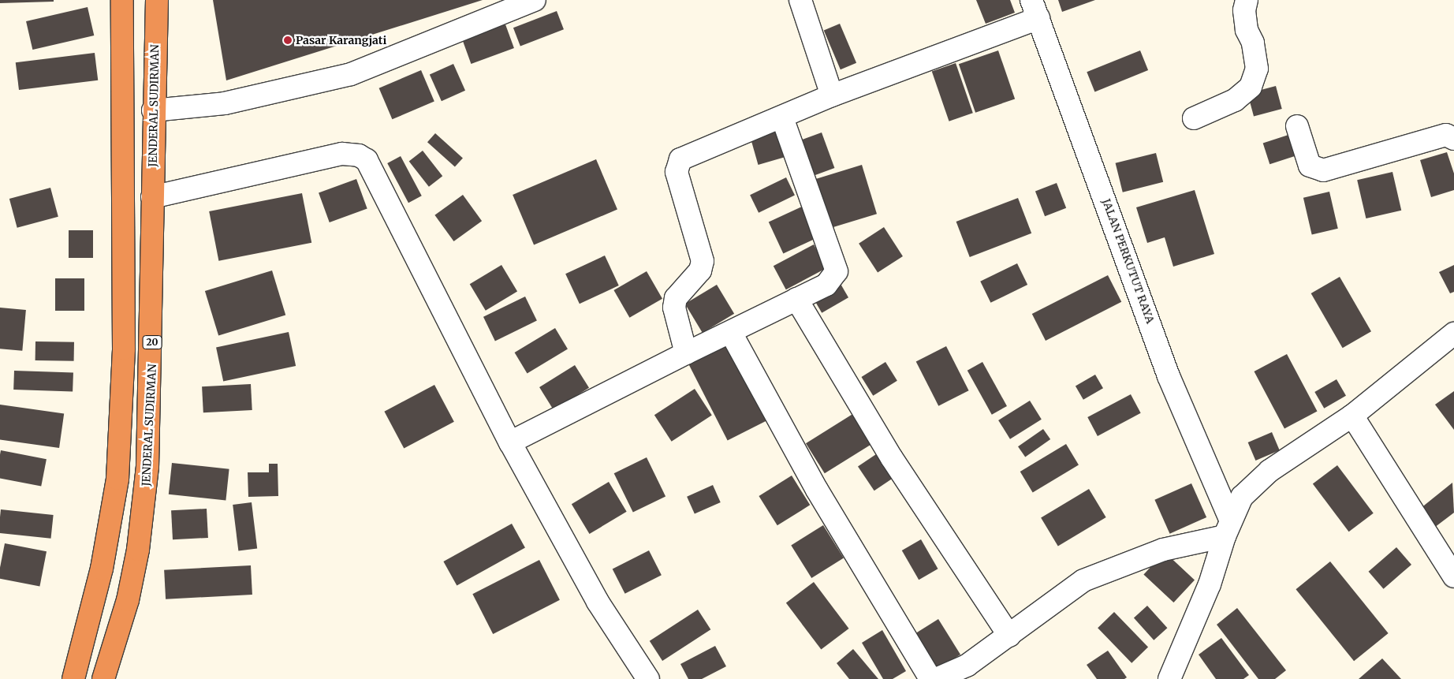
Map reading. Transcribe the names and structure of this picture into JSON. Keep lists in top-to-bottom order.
{
  "streets": {
    "highway": ["JENDERAL SUDIRMAN", "20"],
    "street": ["JALAN PERKUTUT RAYA"]
  },
  "places": ["Pasar Karangjati"]
}
